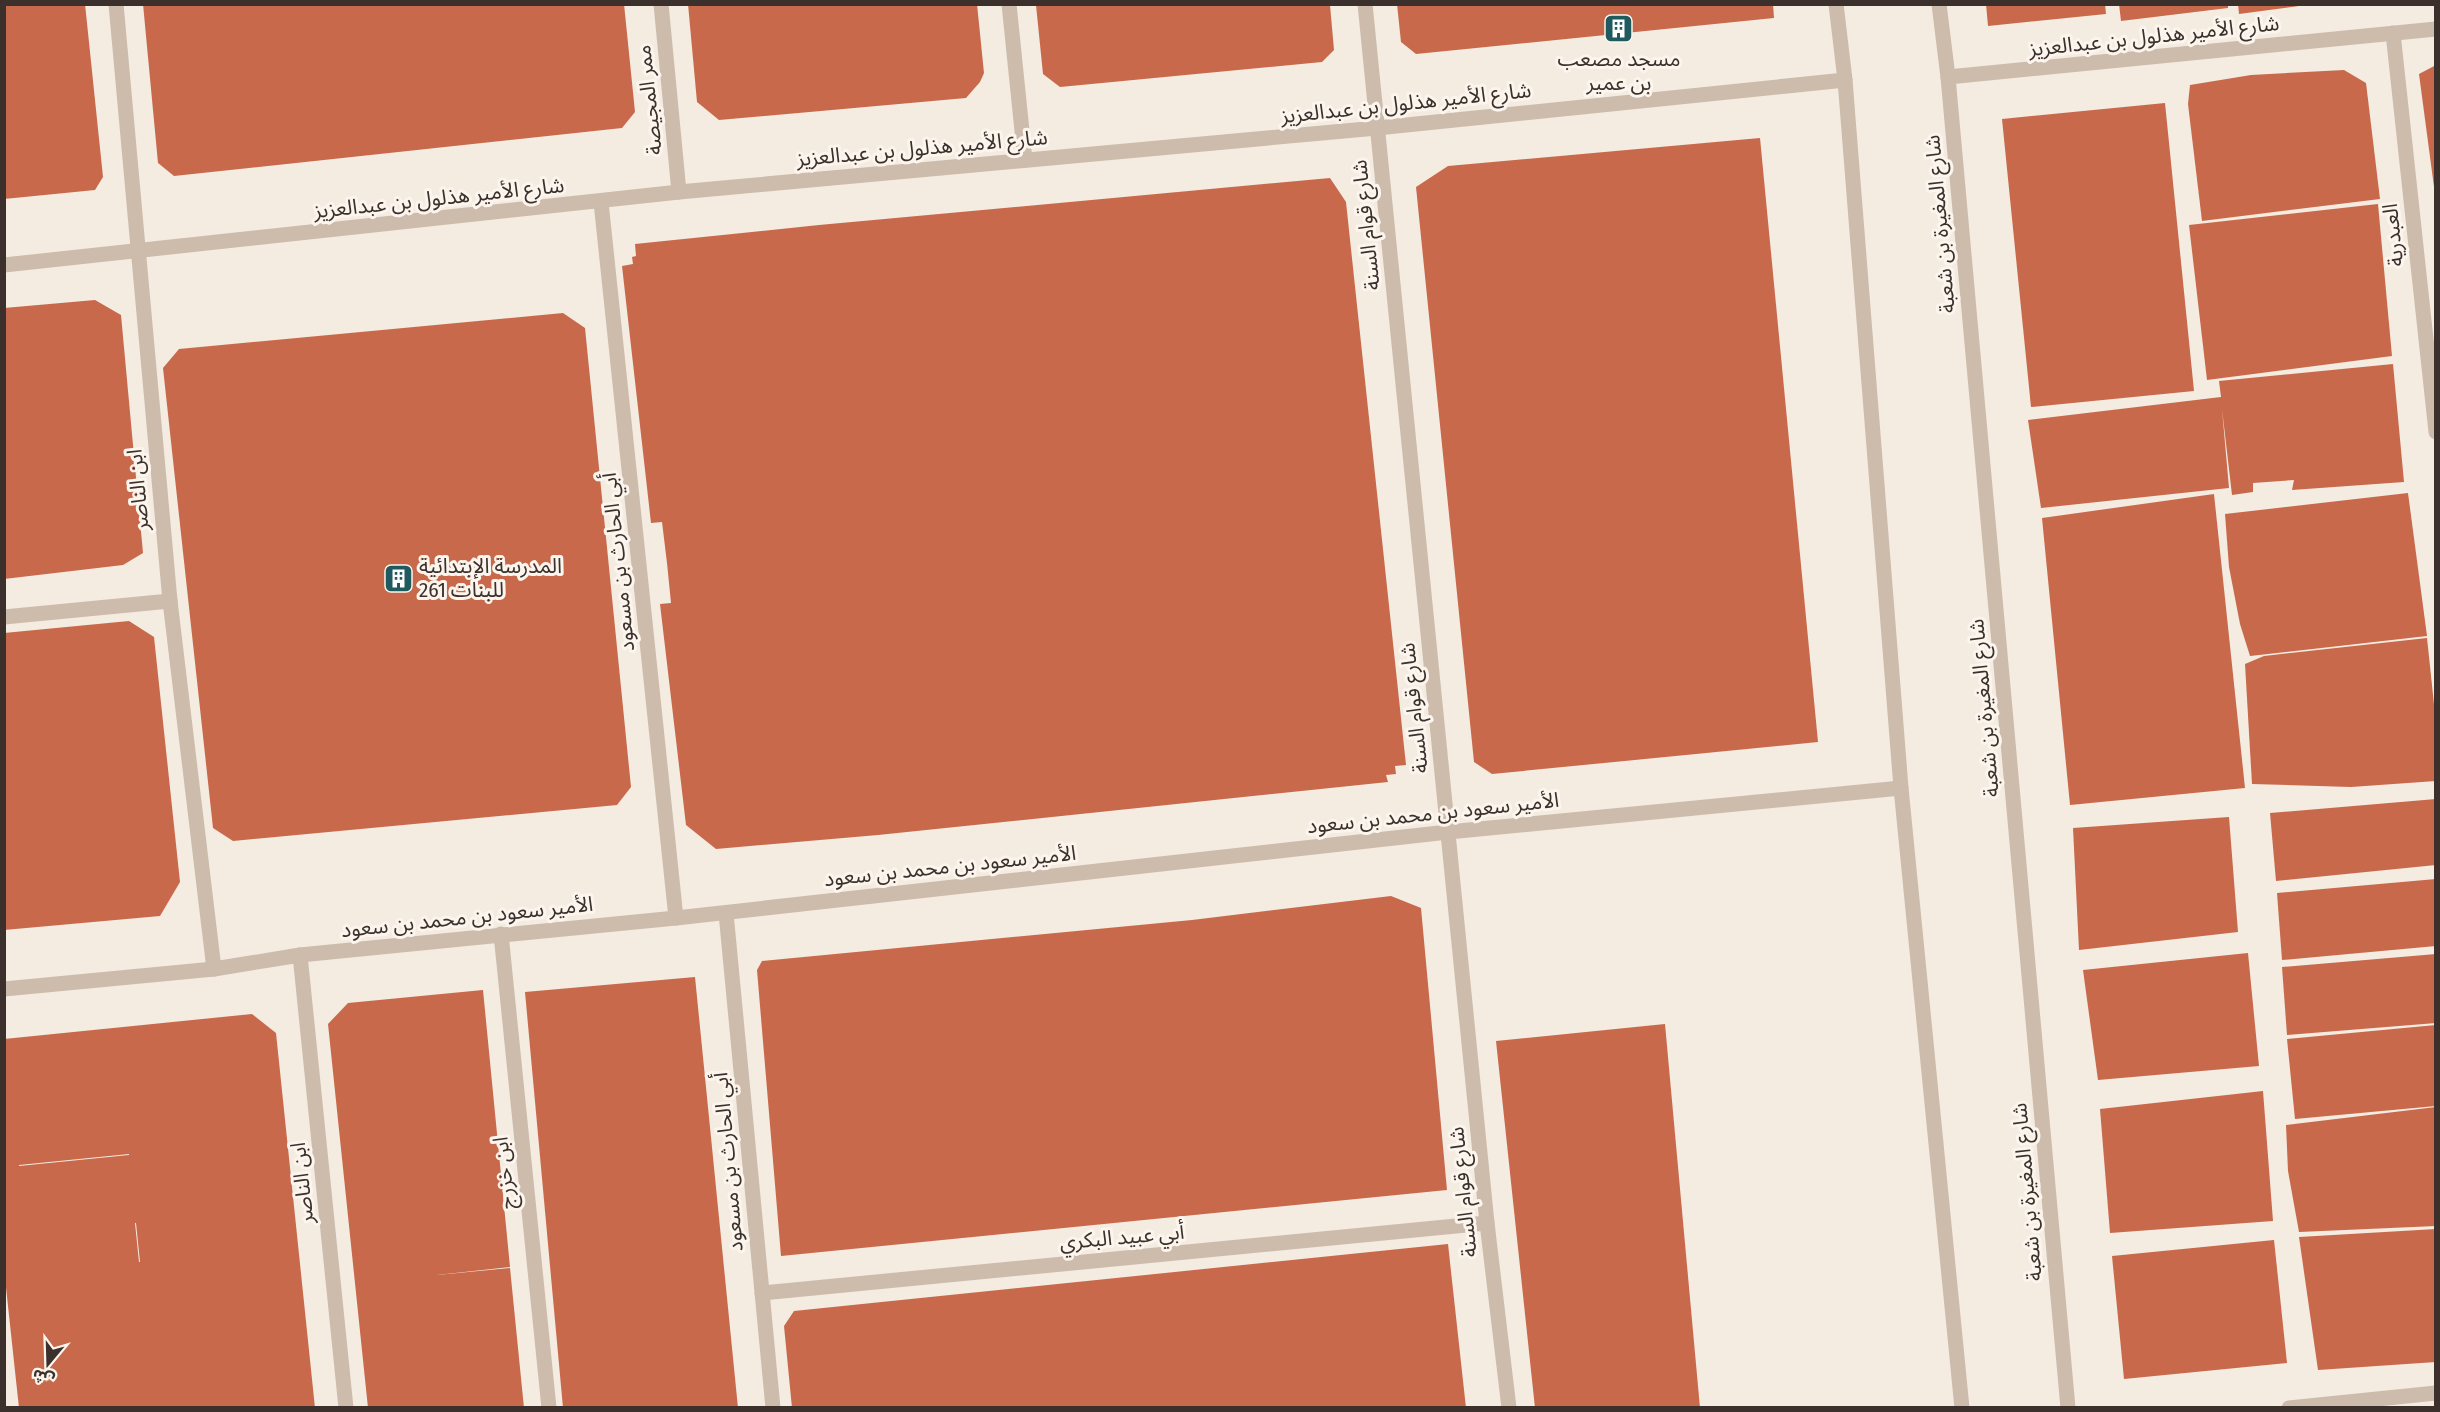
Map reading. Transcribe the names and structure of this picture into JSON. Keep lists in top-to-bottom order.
{
  "streets": {
    "street": [
      "شارع الأمير هذلول بن عبدالعزيز",
      "ممر المجيصة",
      "شارع المغيرة بن شعبة",
      "شارع قوام السنة",
      "العبدرية",
      "ابن الناصر",
      "أبي الحارث بن مسعود",
      "الأمير سعود بن محمد بن سعود",
      "ابن خزرج",
      "أبي عبيد البكري"
    ]
  },
  "crossings": [
    ["شارع الأمير هذلول بن عبدالعزيز", "ممر المجيصة"],
    ["شارع الأمير هذلول بن عبدالعزيز", "شارع المغيرة بن شعبة"],
    ["شارع الأمير هذلول بن عبدالعزيز", "شارع قوام السنة"],
    ["شارع الأمير هذلول بن عبدالعزيز", "العبدرية"],
    ["شارع الأمير هذلول بن عبدالعزيز", "ابن الناصر"],
    ["شارع الأمير هذلول بن عبدالعزيز", "أبي الحارث بن مسعود"],
    ["شارع قوام السنة", "الأمير سعود بن محمد بن سعود"],
    ["شارع قوام السنة", "أبي عبيد البكري"],
    ["ابن الناصر", "الأمير سعود بن محمد بن سعود"],
    ["أبي الحارث بن مسعود", "الأمير سعود بن محمد بن سعود"],
    ["أبي الحارث بن مسعود", "أبي عبيد البكري"],
    ["الأمير سعود بن محمد بن سعود", "ابن خزرج"]
  ],
  "places": {
    "building": ["مسجد مصعب بن عمير", "المدرسة الإبتدائية 261 للبنات"]
  },
  "north": "bottom"
}
